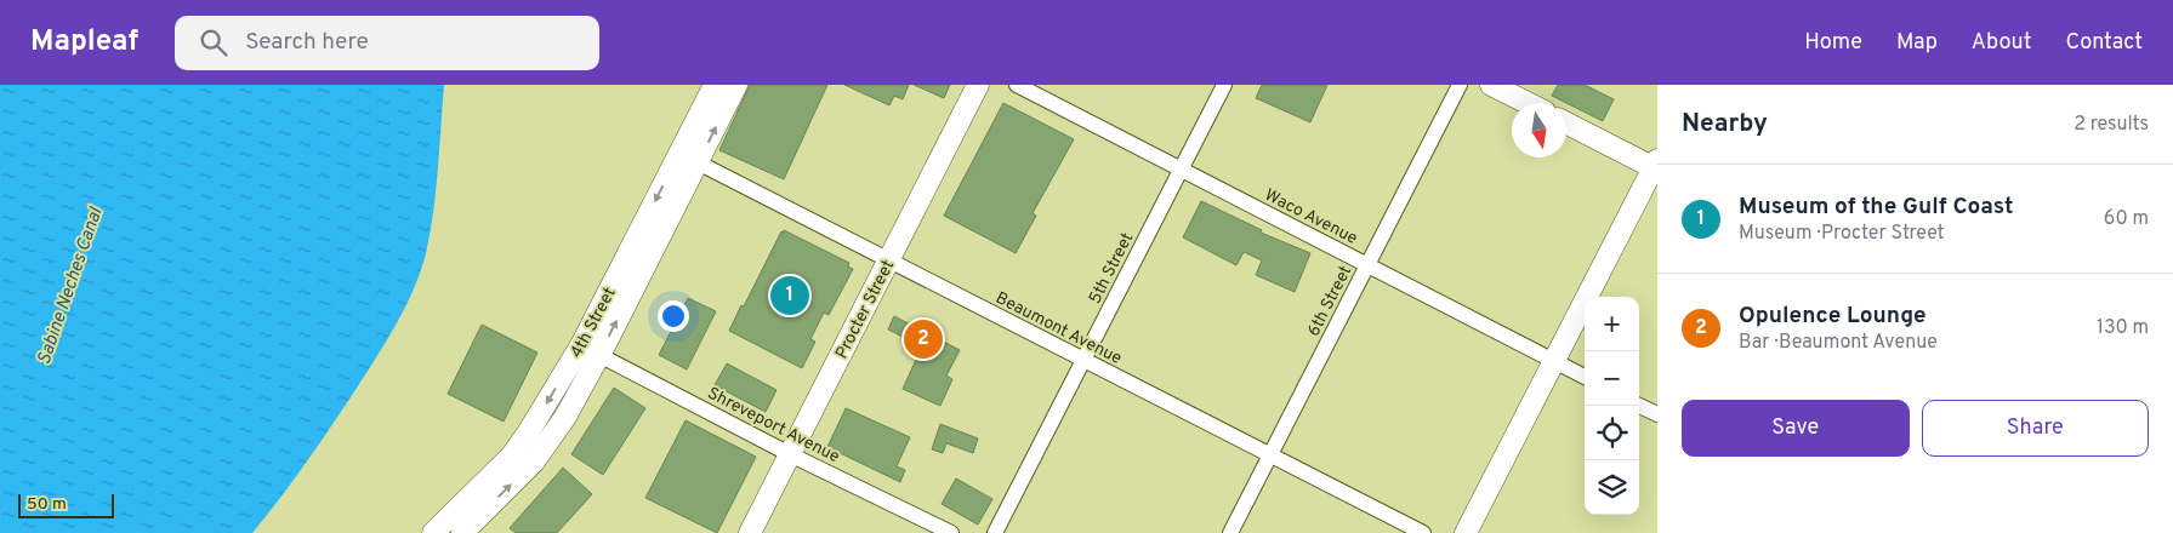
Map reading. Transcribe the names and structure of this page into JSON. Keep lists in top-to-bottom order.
{
  "streets": {
    "street": [
      "Waco Avenue",
      "5th Street",
      "6th Street",
      "Procter Street",
      "4th Street",
      "Beaumont Avenue",
      "Shreveport Avenue"
    ]
  },
  "crossings": [
    ["Waco Avenue", "5th Street"],
    ["Waco Avenue", "6th Street"],
    ["5th Street", "Beaumont Avenue"],
    ["6th Street", "Beaumont Avenue"],
    ["Procter Street", "Beaumont Avenue"],
    ["Procter Street", "Shreveport Avenue"],
    ["4th Street", "Beaumont Avenue"],
    ["4th Street", "Shreveport Avenue"]
  ],
  "water": ["Sabine Neches Canal"],
  "scale_bar": "50 m",
  "north": "bottom",
  "page": {
    "header": "Mapleaf",
    "search": "Search here",
    "nav": [
      "Home",
      "Map",
      "About",
      "Contact"
    ],
    "heading": ["Nearby", "2 results"],
    "list": [
      {
        "mark": "1",
        "name": "Museum of the Gulf Coast",
        "note": "Museum · Procter Street",
        "value": "60 m"
      },
      {
        "mark": "2",
        "name": "Opulence Lounge",
        "note": "Bar · Beaumont Avenue",
        "value": "130 m"
      }
    ],
    "pins": ["1", "2"],
    "map_buttons": ["+", "−"],
    "buttons": ["Save", "Share"],
    "scale": "50 m"
  }
}
